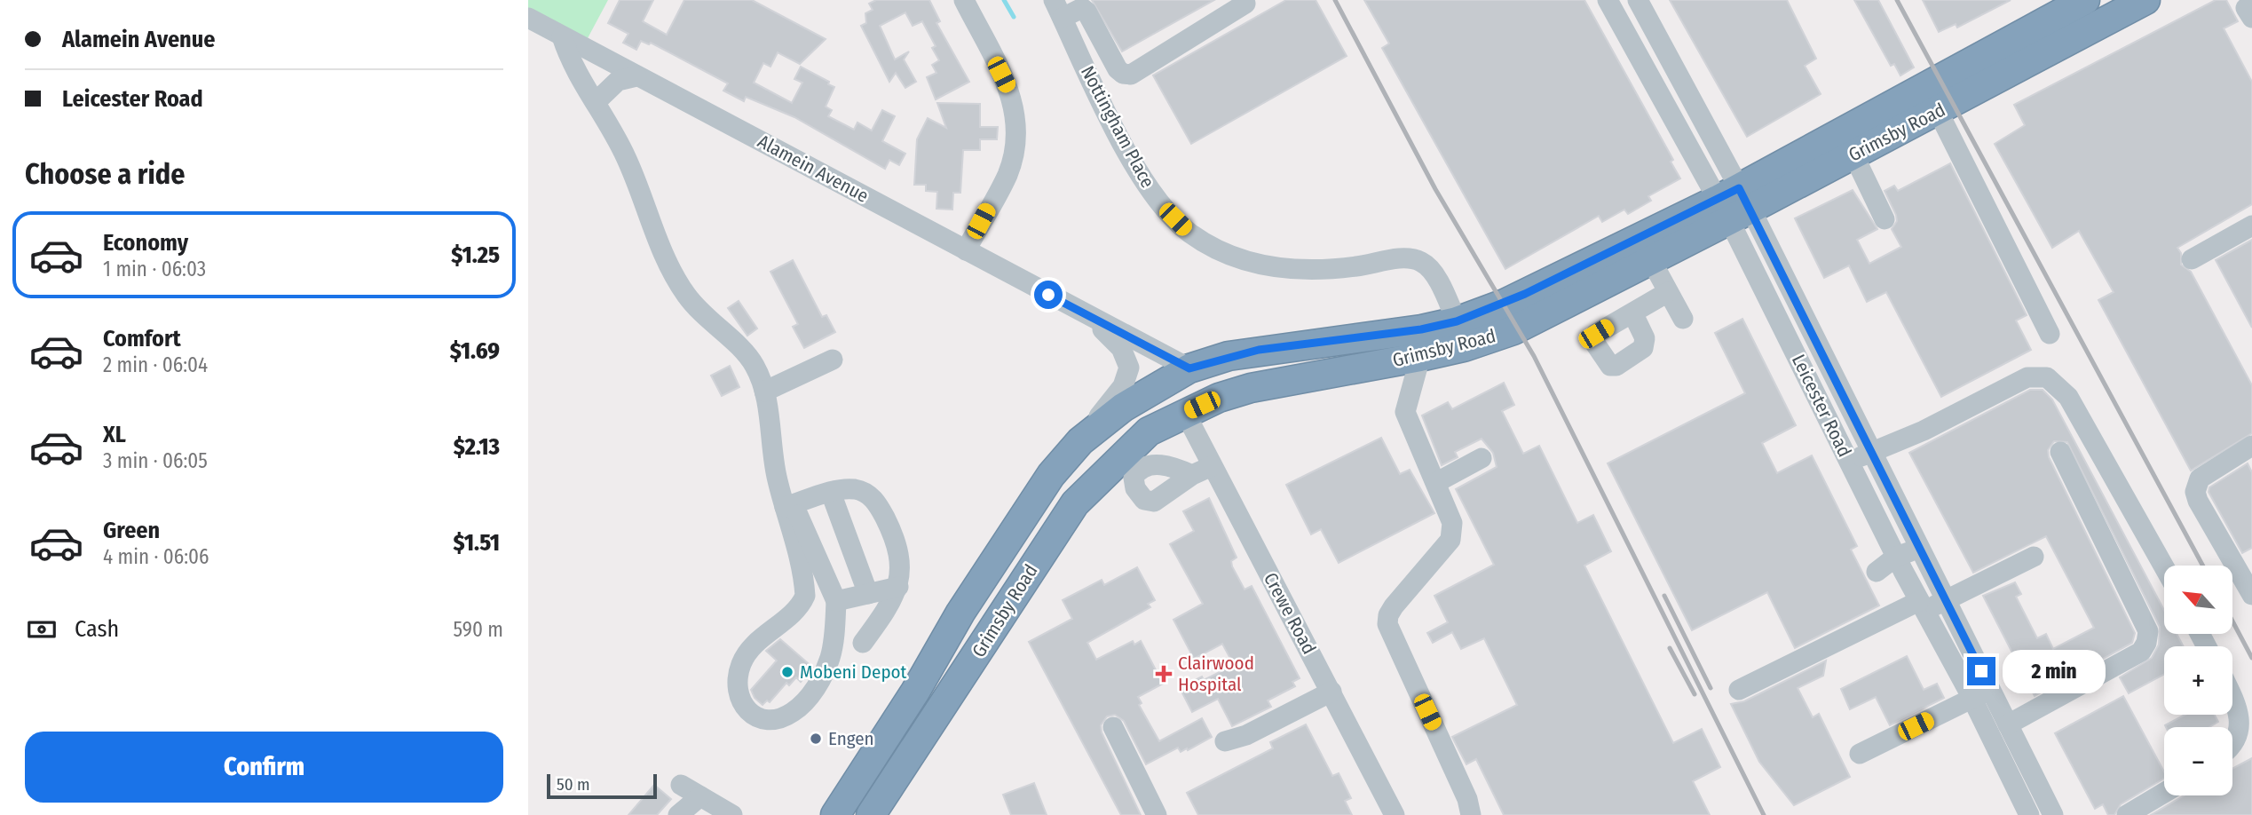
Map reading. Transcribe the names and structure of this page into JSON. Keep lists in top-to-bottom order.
{
  "streets": {
    "highway": ["Grimsby Road"],
    "street": [
      "Nottingham Place",
      "Alamein Avenue",
      "Leicester Road",
      "Crewe Road"
    ]
  },
  "crossings": [
    ["Nottingham Place", "Grimsby Road"],
    ["Grimsby Road", "Alamein Avenue"],
    ["Grimsby Road", "Leicester Road"],
    ["Grimsby Road", "Crewe Road"]
  ],
  "places": {
    "other": ["Mobeni Depot", "Engen"],
    "health": ["Clairwood Hospital"]
  },
  "scale_bar": "50 m",
  "north": "top left",
  "page": {
    "banner": ["Alamein Avenue", "Leicester Road"],
    "heading": "Choose a ride",
    "list": [
      {
        "name": "Economy",
        "note": "1 min · 06:03",
        "value": "$1.25"
      },
      {
        "name": "Comfort",
        "note": "2 min · 06:04",
        "value": "$1.69"
      },
      {
        "name": "XL",
        "note": "3 min · 06:05",
        "value": "$2.13"
      },
      {
        "name": "Green",
        "note": "4 min · 06:06",
        "value": "$1.51"
      }
    ],
    "map_buttons": ["+", "−"],
    "pay": ["Cash", "590 m"],
    "bubble": "2 min",
    "buttons": "Confirm",
    "scale": "50 m"
  }
}
